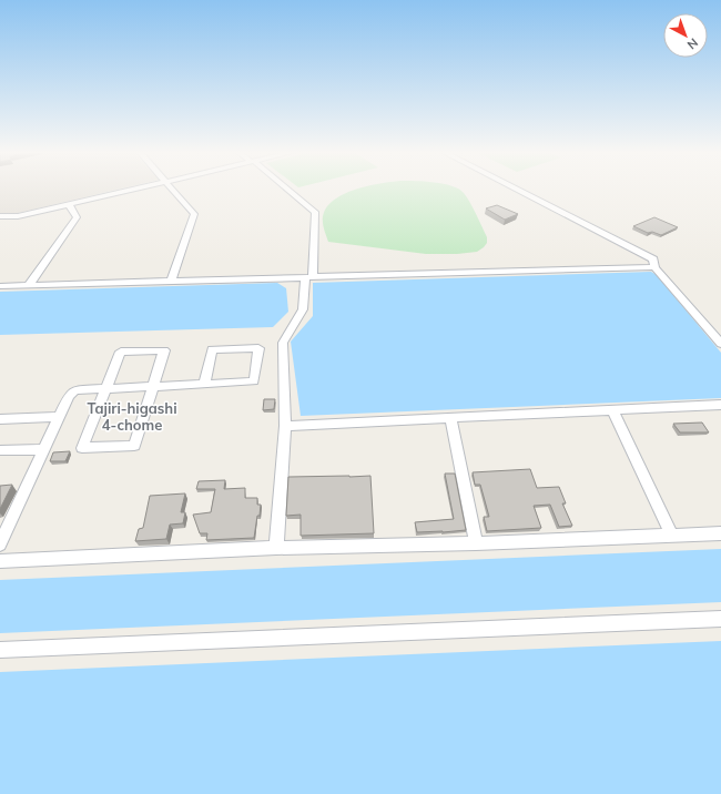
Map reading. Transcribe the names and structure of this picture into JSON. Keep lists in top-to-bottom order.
{
  "districts": ["Tajiri-higashi 4-chome"],
  "north": "bottom right"
}
